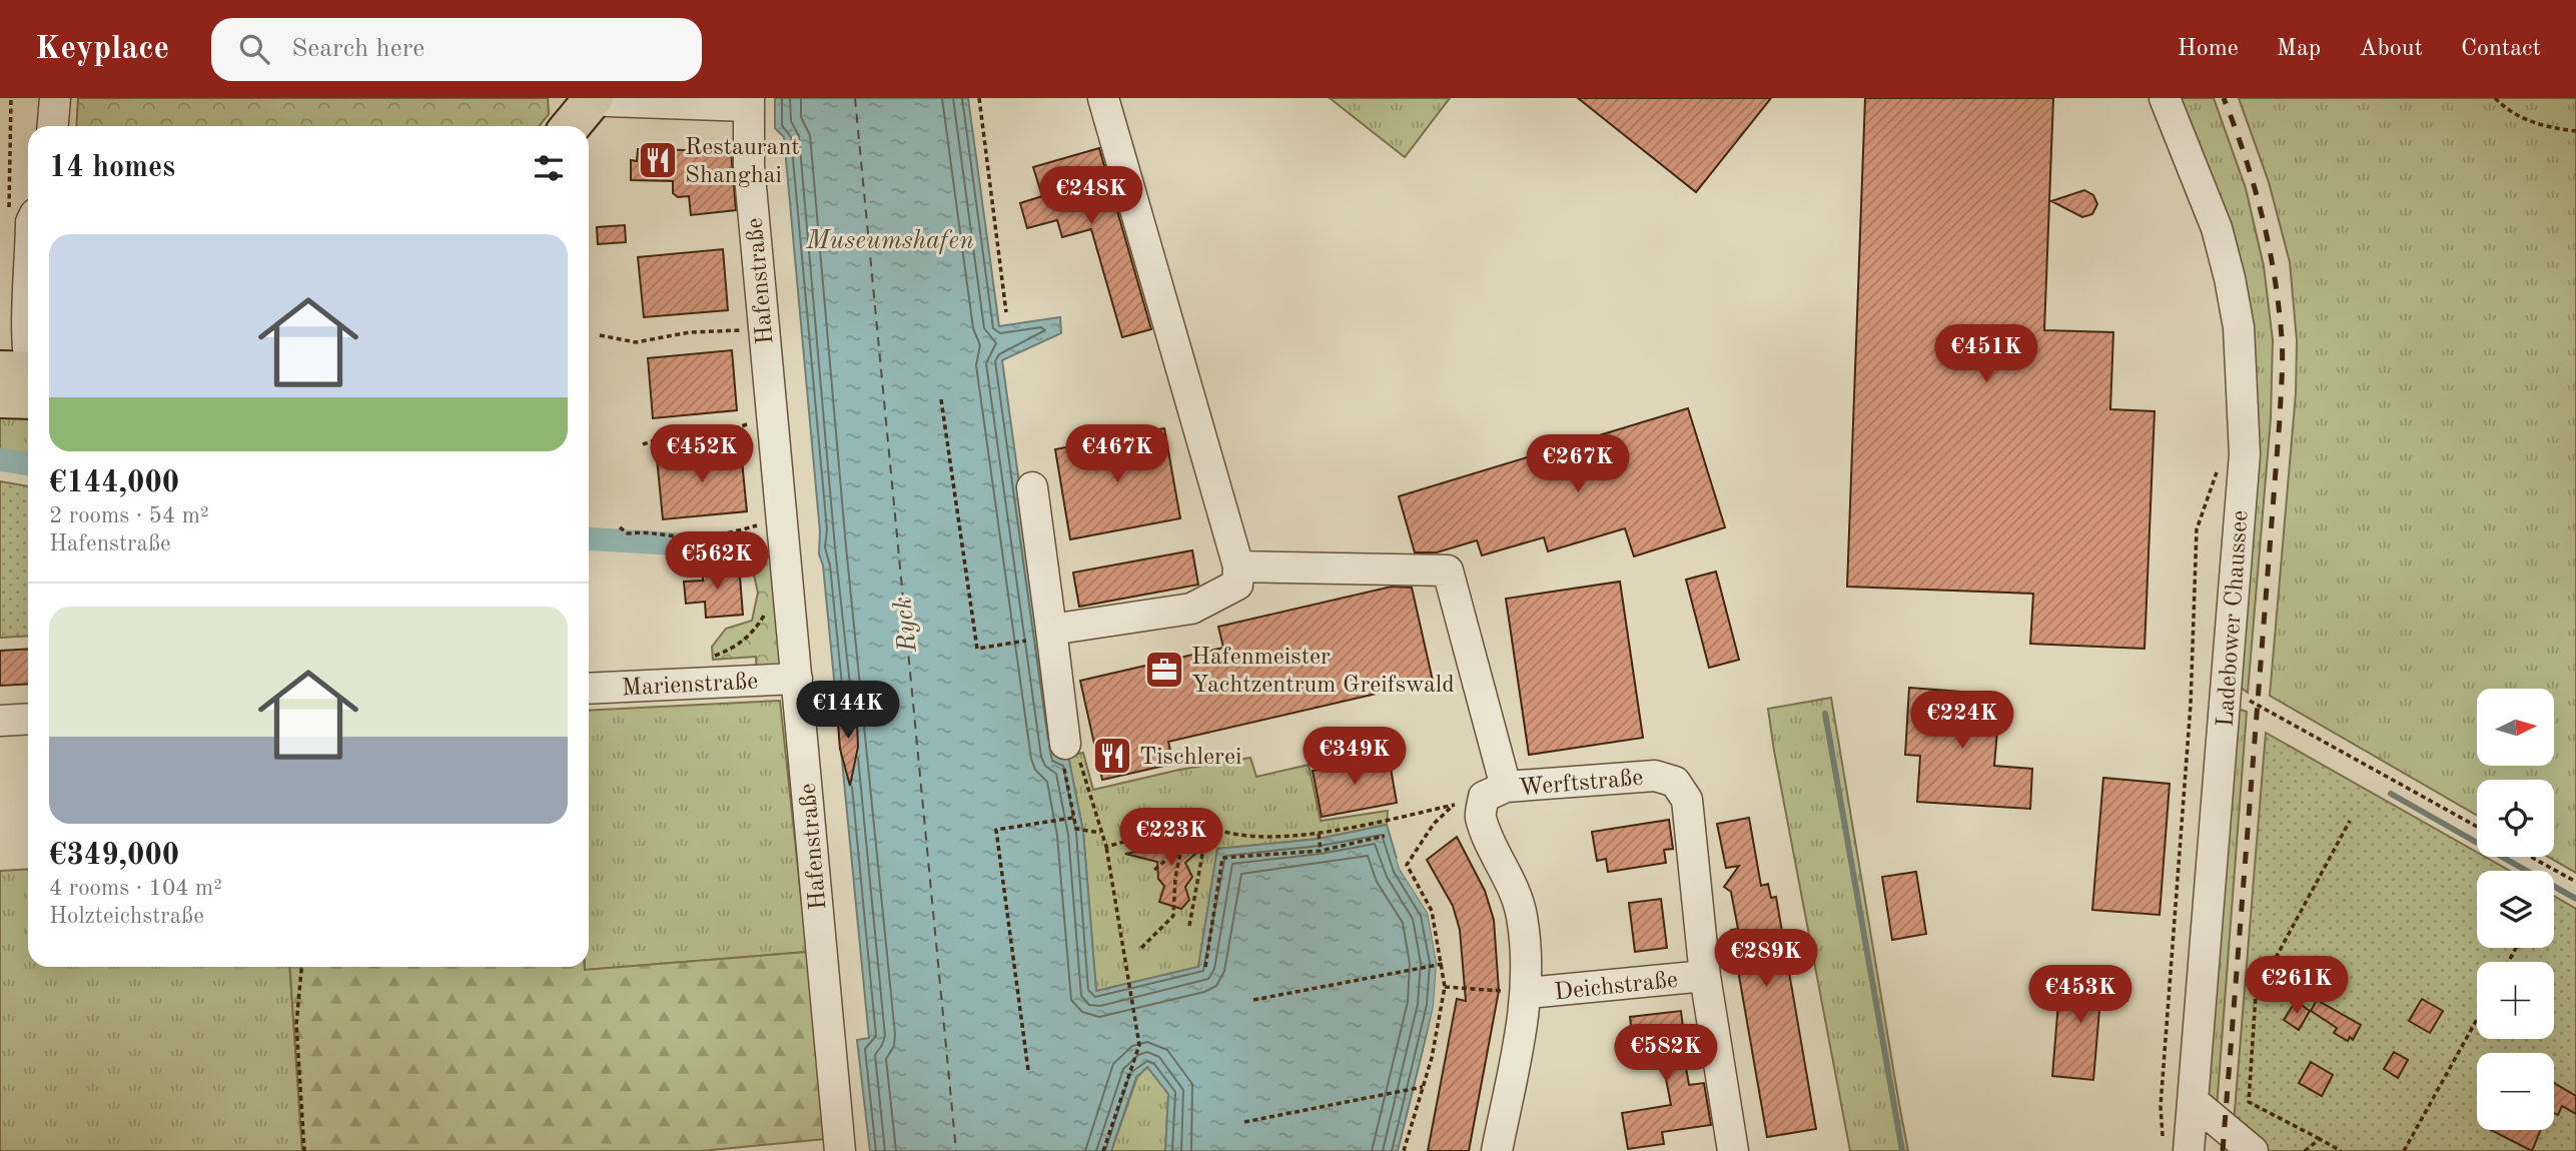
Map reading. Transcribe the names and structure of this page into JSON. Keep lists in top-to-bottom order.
{
  "streets": {
    "street": [
      "Hafenstraße",
      "Ladebower Chaussee",
      "Marienstraße",
      "Werftstraße",
      "Deichstraße"
    ]
  },
  "crossings": [
    ["Hafenstraße", "Marienstraße"],
    ["Werftstraße", "Deichstraße"]
  ],
  "water": ["Museumshafen", "Ryck"],
  "places": {
    "restaurant": ["Restaurant Shanghai", "Tischlerei"],
    "office": ["Hafenmeister Yachtzentrum Greifswald"]
  },
  "north": "right",
  "page": {
    "header": "Keyplace",
    "search": "Search here",
    "nav": [
      "Home",
      "Map",
      "About",
      "Contact"
    ],
    "heading": "14 homes",
    "price": [
      "€248K",
      "€451K",
      "€452K",
      "€467K",
      "€267K",
      "€562K",
      "€144K",
      "€224K",
      "€349K",
      "€223K",
      "€289K",
      "€261K",
      "€453K",
      "€582K"
    ],
    "list": [
      {
        "name": "€144,000",
        "note": "2 rooms · 54 m² · Hafenstraße"
      },
      {
        "name": "€349,000",
        "note": "4 rooms · 104 m² · Holzteichstraße"
      }
    ],
    "map_buttons": ["+", "−"]
  }
}
